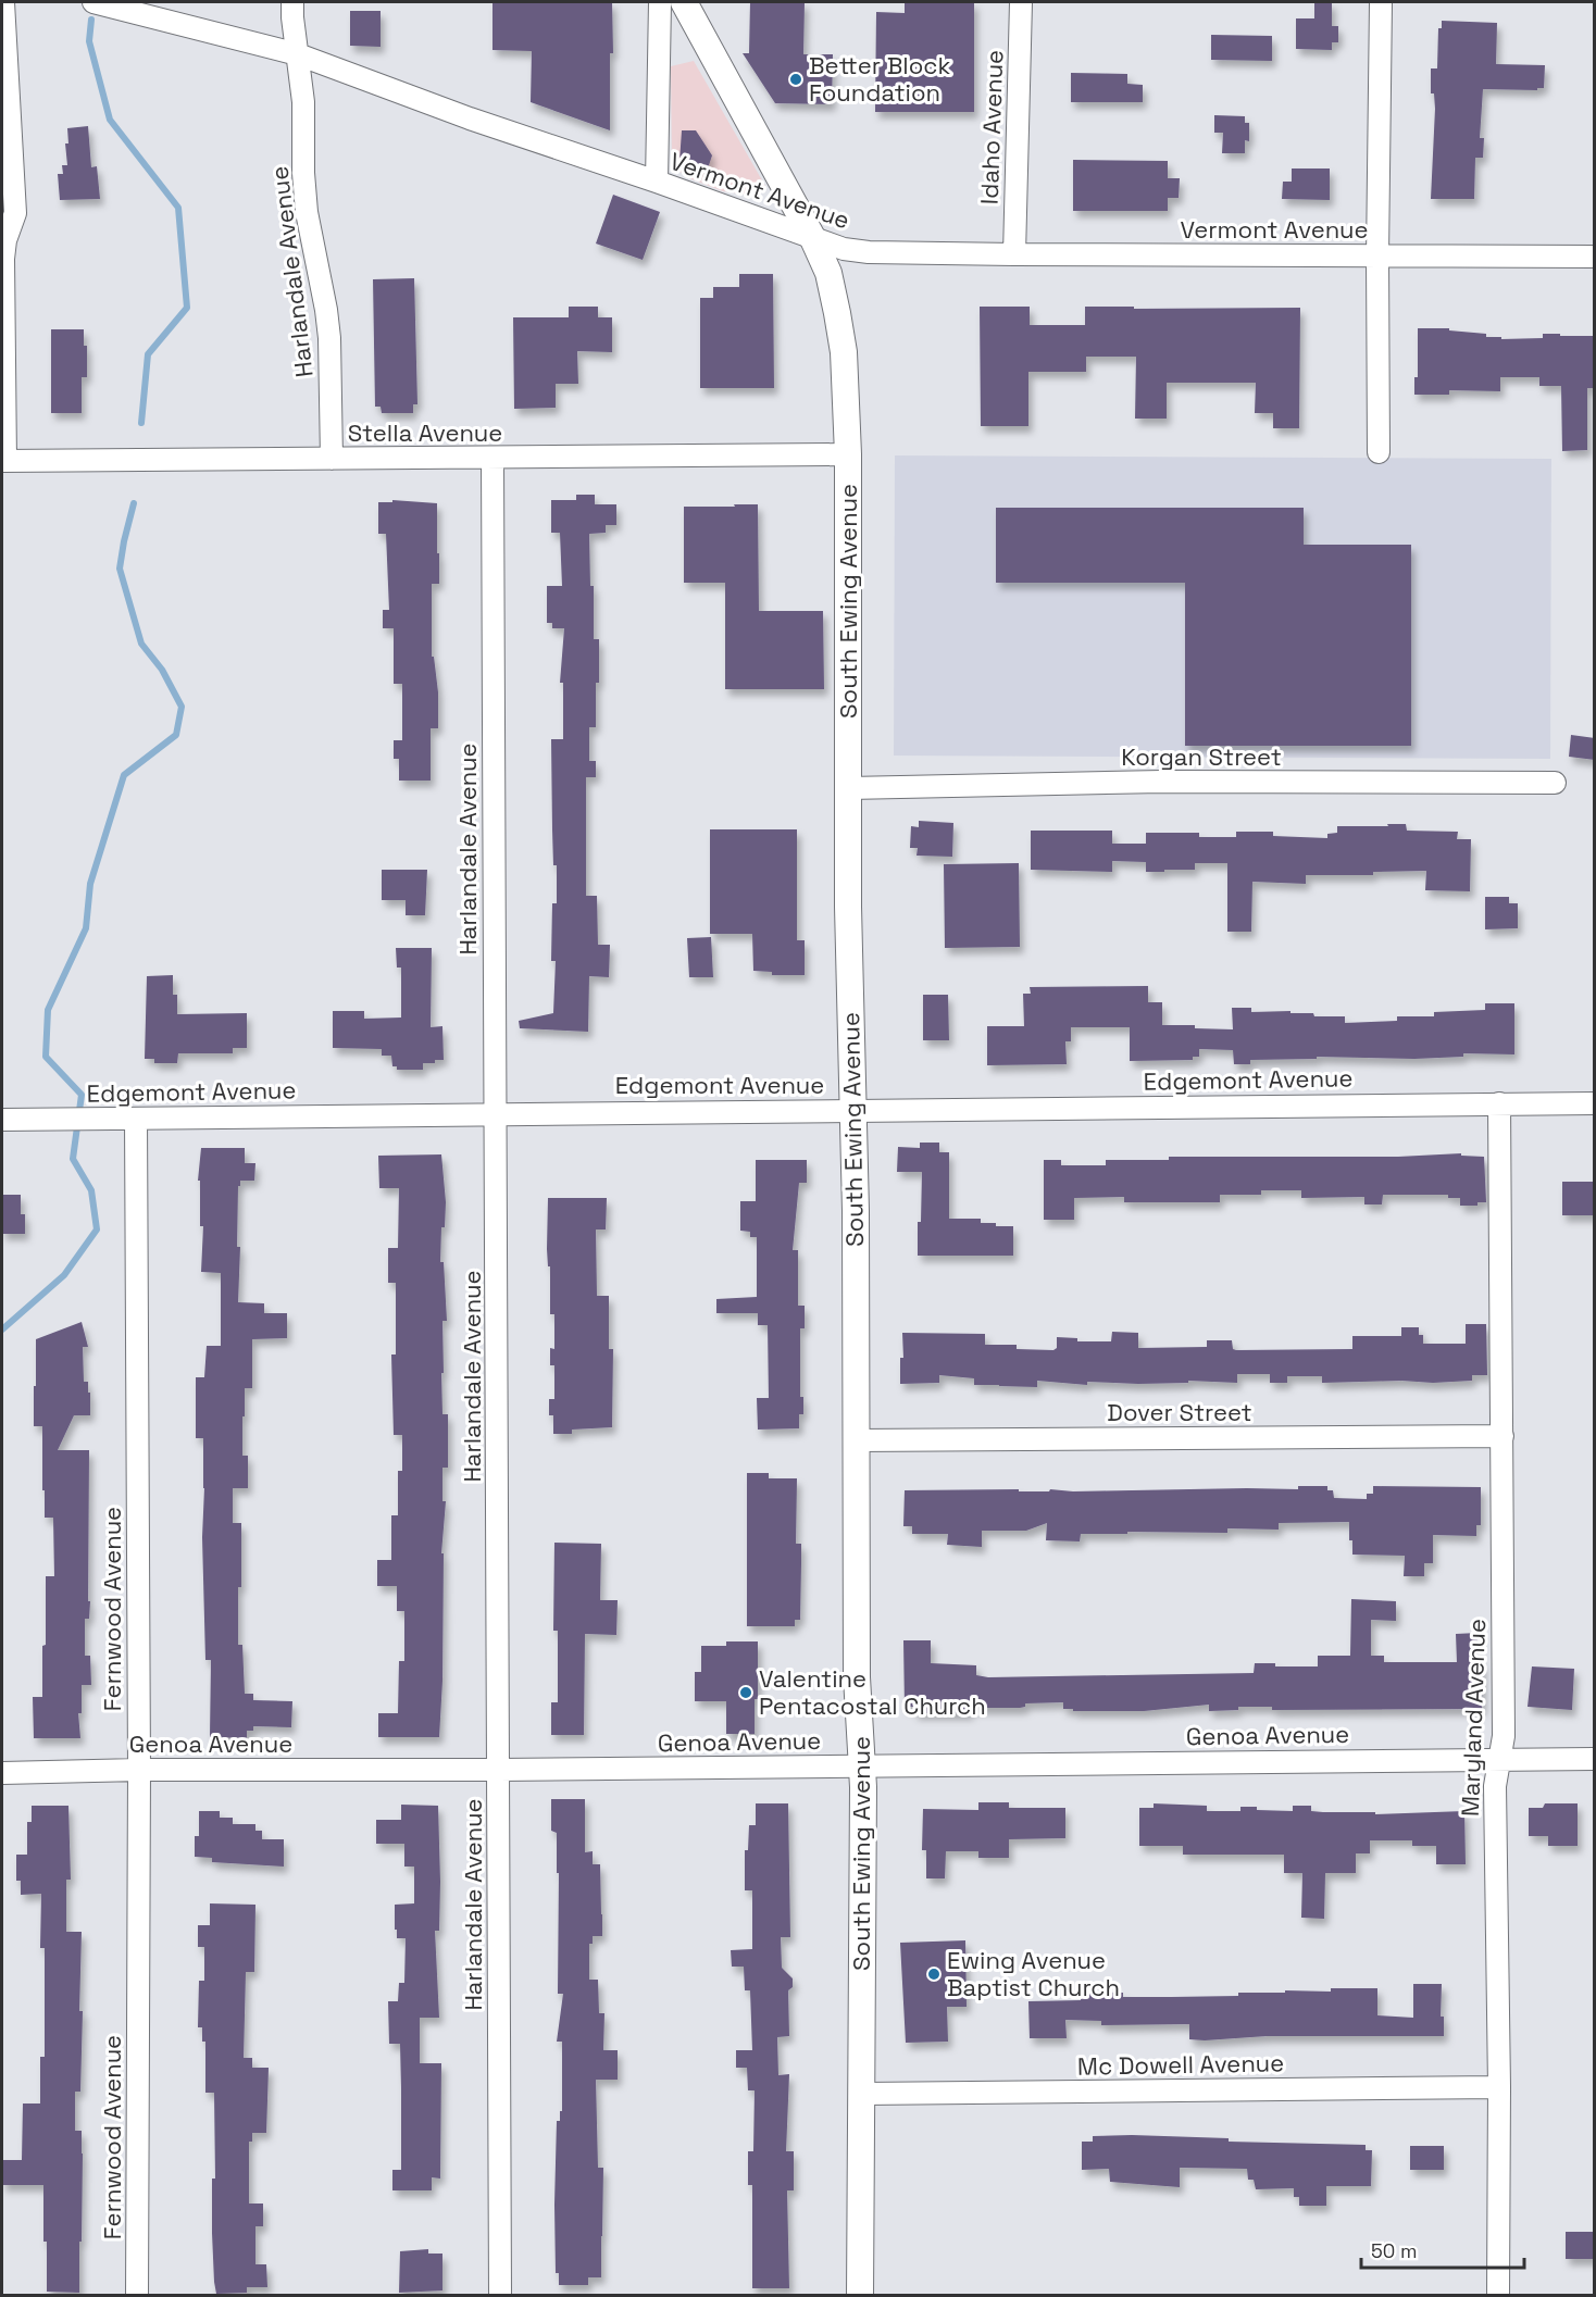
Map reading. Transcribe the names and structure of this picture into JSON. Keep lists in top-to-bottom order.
{
  "streets": {
    "street": [
      "Idaho Avenue",
      "Vermont Avenue",
      "Harlandale Avenue",
      "Stella Avenue",
      "South Ewing Avenue",
      "Korgan Street",
      "Edgemont Avenue",
      "Dover Street",
      "Fernwood Avenue",
      "Maryland Avenue",
      "Genoa Avenue",
      "Mc Dowell Avenue"
    ]
  },
  "crossings": [
    ["Idaho Avenue", "Vermont Avenue"],
    ["Vermont Avenue", "Harlandale Avenue"],
    ["Vermont Avenue", "South Ewing Avenue"],
    ["Harlandale Avenue", "Stella Avenue"],
    ["Harlandale Avenue", "Edgemont Avenue"],
    ["Harlandale Avenue", "Genoa Avenue"],
    ["Stella Avenue", "South Ewing Avenue"],
    ["South Ewing Avenue", "Korgan Street"],
    ["South Ewing Avenue", "Edgemont Avenue"],
    ["South Ewing Avenue", "Dover Street"],
    ["South Ewing Avenue", "Genoa Avenue"],
    ["South Ewing Avenue", "Mc Dowell Avenue"],
    ["Edgemont Avenue", "Fernwood Avenue"],
    ["Edgemont Avenue", "Maryland Avenue"],
    ["Dover Street", "Maryland Avenue"],
    ["Fernwood Avenue", "Genoa Avenue"],
    ["Maryland Avenue", "Genoa Avenue"],
    ["Maryland Avenue", "Mc Dowell Avenue"]
  ],
  "places": ["Better Block Foundation", "Valentine Pentacostal Church", "Ewing Avenue Baptist Church"],
  "scale_bar": "50 m"
}
